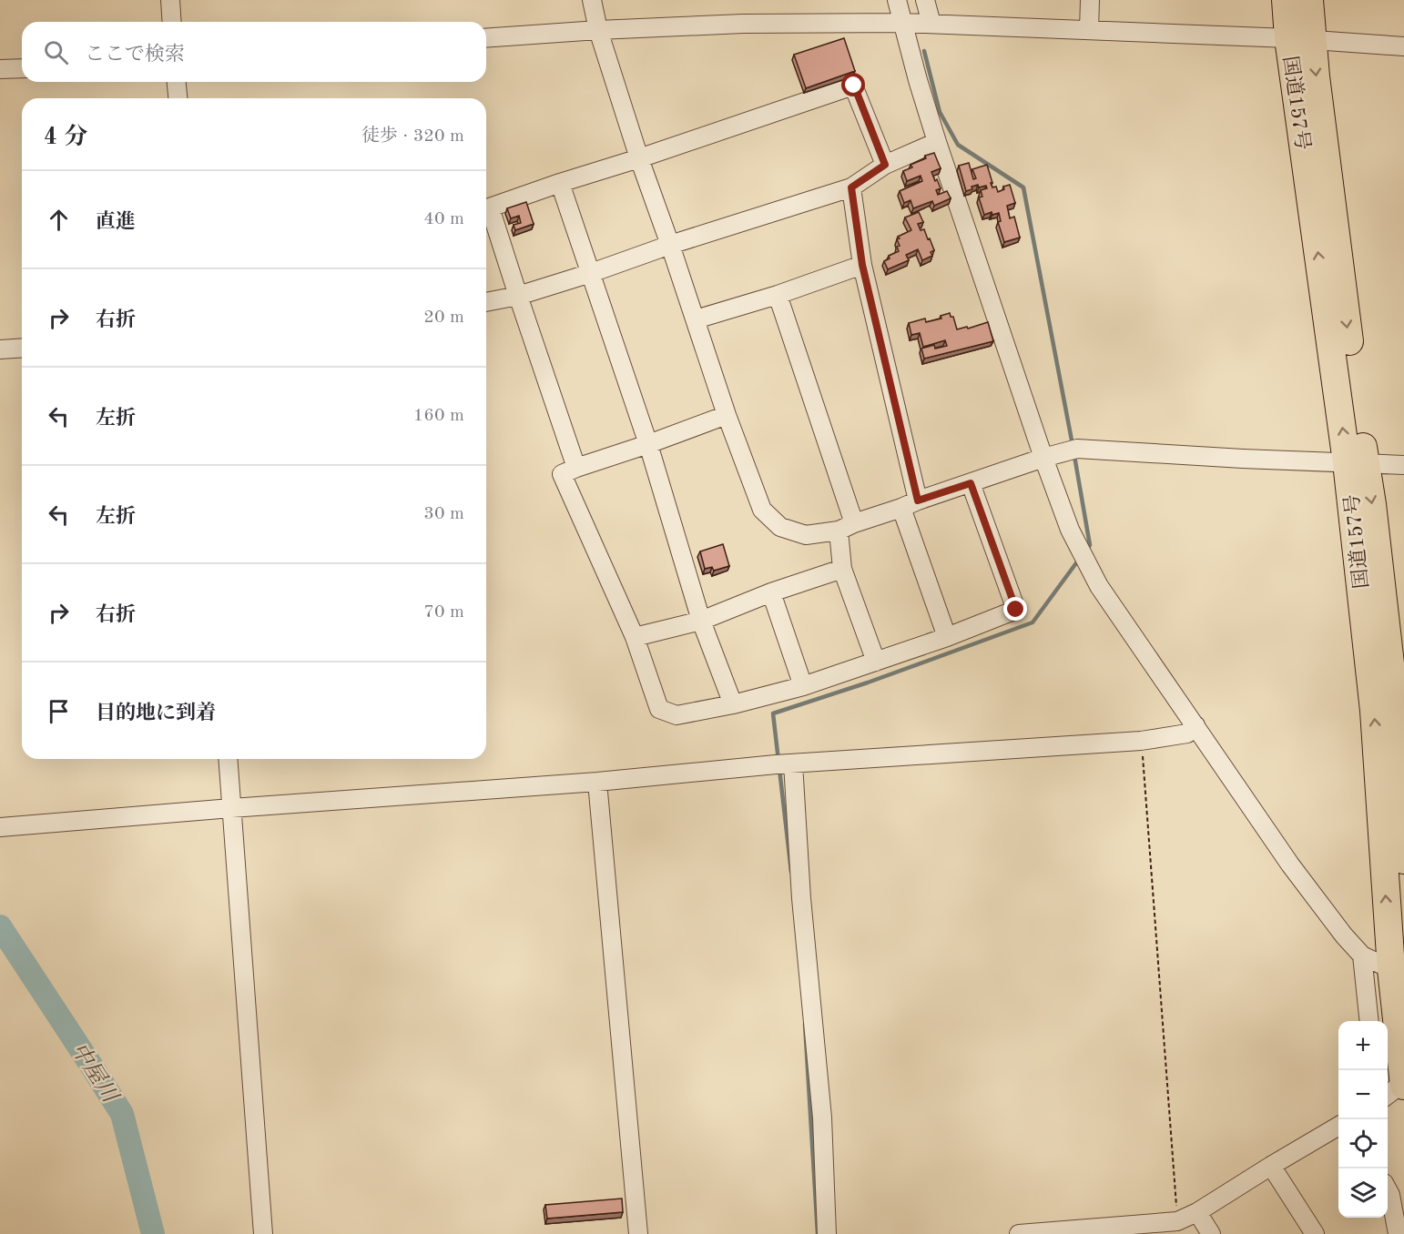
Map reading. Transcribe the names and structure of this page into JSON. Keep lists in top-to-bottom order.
{
  "streets": {
    "highway": ["国道157号"]
  },
  "water": ["中屋川"],
  "page": {
    "search": "ここで検索",
    "heading": ["4 分", "徒歩 · 320 m"],
    "list": [
      ["直進", "40 m"],
      ["右折", "20 m"],
      ["左折", "160 m"],
      ["左折", "30 m"],
      ["右折", "70 m"],
      "目的地に到着"
    ],
    "map_buttons": ["+", "−"]
  }
}
